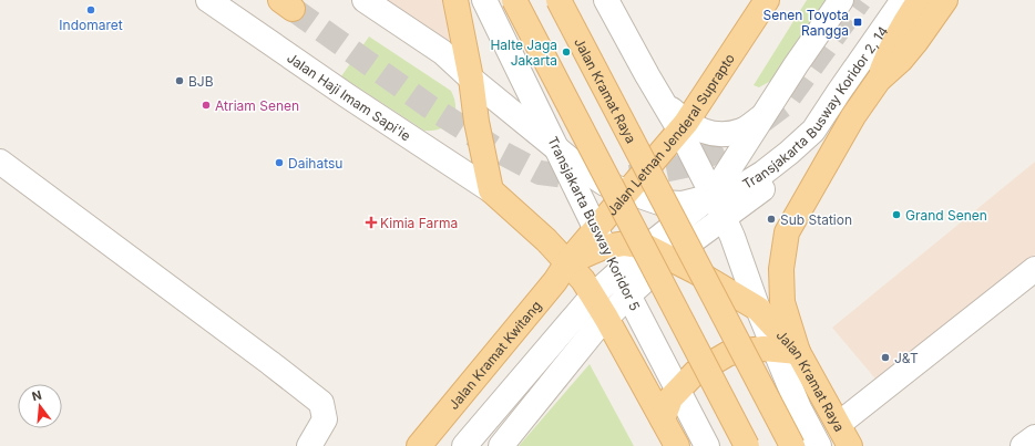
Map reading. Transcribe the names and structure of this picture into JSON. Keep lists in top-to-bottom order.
{
  "streets": {
    "main road": [
      "Jalan Kramat Raya",
      "Jalan Haji Imam Sapi'ie",
      "Jalan Letnan Jenderal Suprapto",
      "Jalan Kramat Kwitang"
    ],
    "street": ["Transjakarta Busway Koridor 2, 14", "Transjakarta Busway Koridor 5"]
  },
  "crossings": [
    ["Jalan Kramat Raya", "Transjakarta Busway Koridor 2, 14"],
    ["Jalan Kramat Raya", "Jalan Letnan Jenderal Suprapto"],
    ["Jalan Kramat Raya", "Transjakarta Busway Koridor 5"],
    ["Jalan Haji Imam Sapi'ie", "Jalan Letnan Jenderal Suprapto"],
    ["Jalan Haji Imam Sapi'ie", "Jalan Kramat Kwitang"],
    ["Transjakarta Busway Koridor 2, 14", "Jalan Letnan Jenderal Suprapto"],
    ["Transjakarta Busway Koridor 2, 14", "Transjakarta Busway Koridor 5"],
    ["Jalan Letnan Jenderal Suprapto", "Transjakarta Busway Koridor 5"],
    ["Jalan Letnan Jenderal Suprapto", "Jalan Kramat Kwitang"]
  ],
  "places": {
    "other": [
      "Indomaret",
      "Halte Jaga Jakarta",
      "BJB",
      "Atriam Senen",
      "Daihatsu",
      "Grand Senen",
      "Sub Station",
      "J&T"
    ],
    "transit": ["Senen Toyota Rangga"],
    "health": ["Kimia Farma"]
  },
  "north": "top"
}
